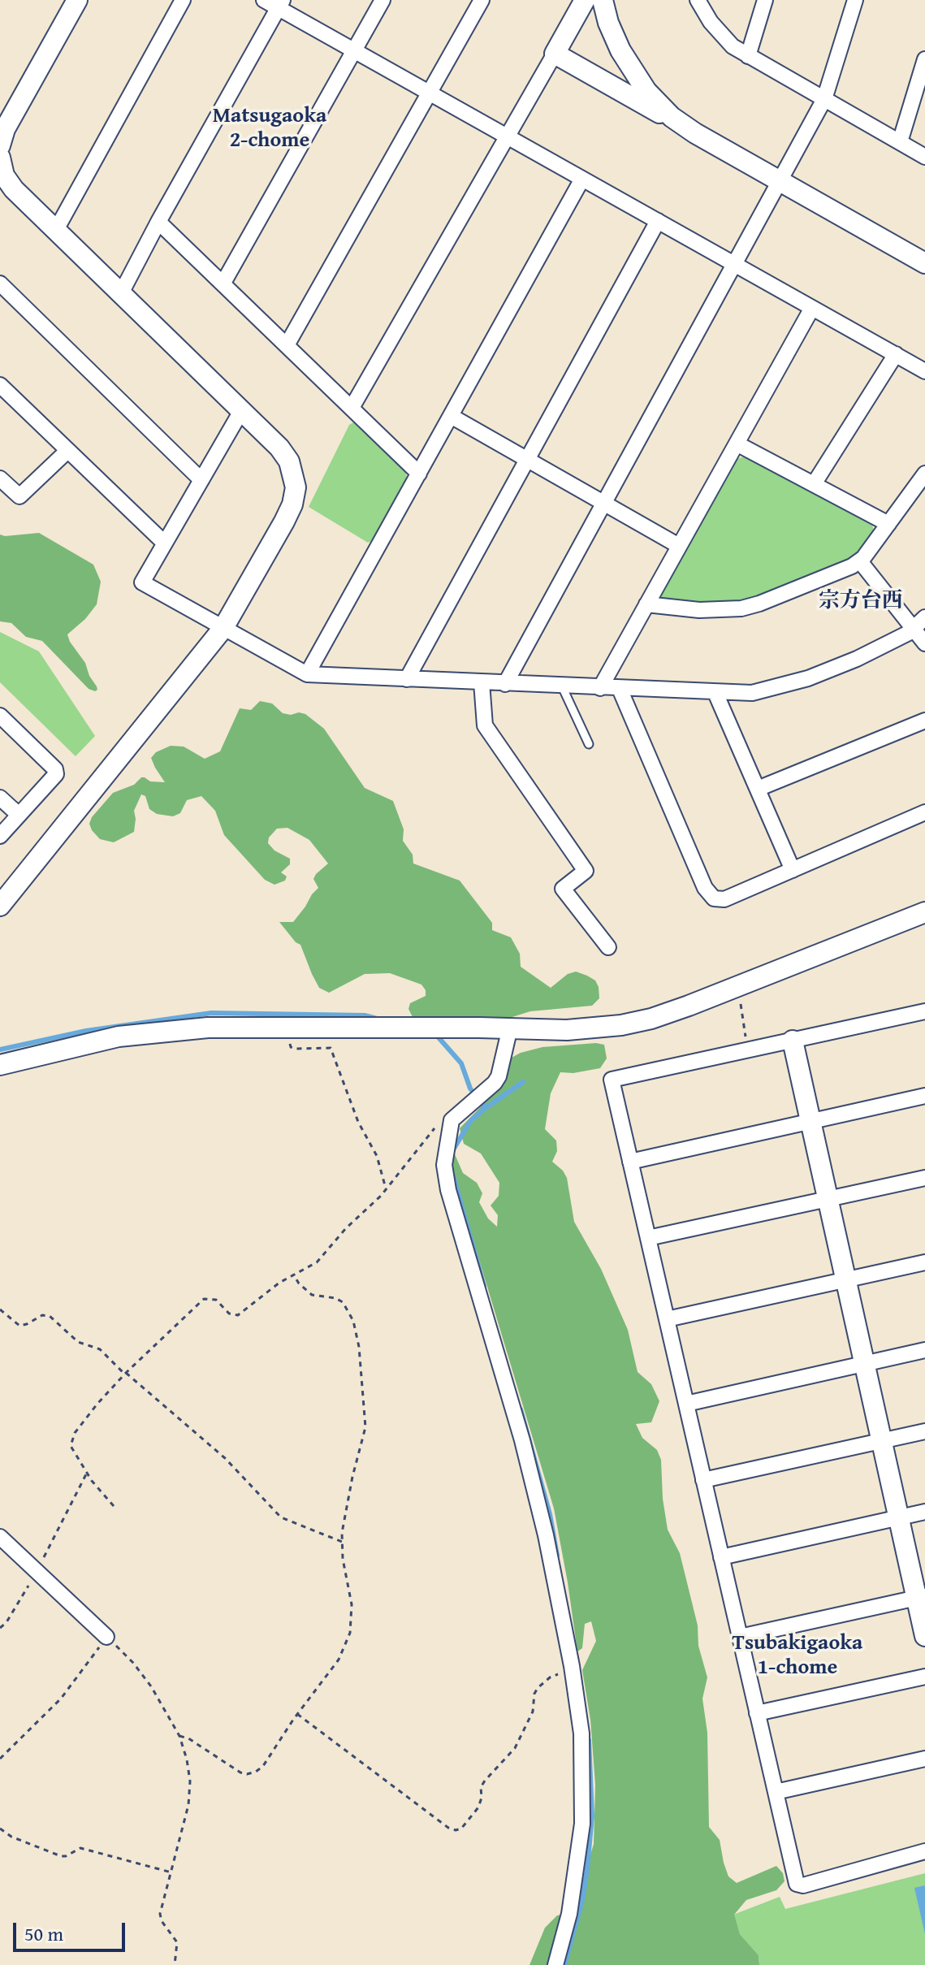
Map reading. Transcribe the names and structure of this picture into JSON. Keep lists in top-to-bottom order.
{
  "districts": ["Matsugaoka 2-chome", "宗方台西", "Tsubakigaoka 1-chome"],
  "scale_bar": "50 m"
}
